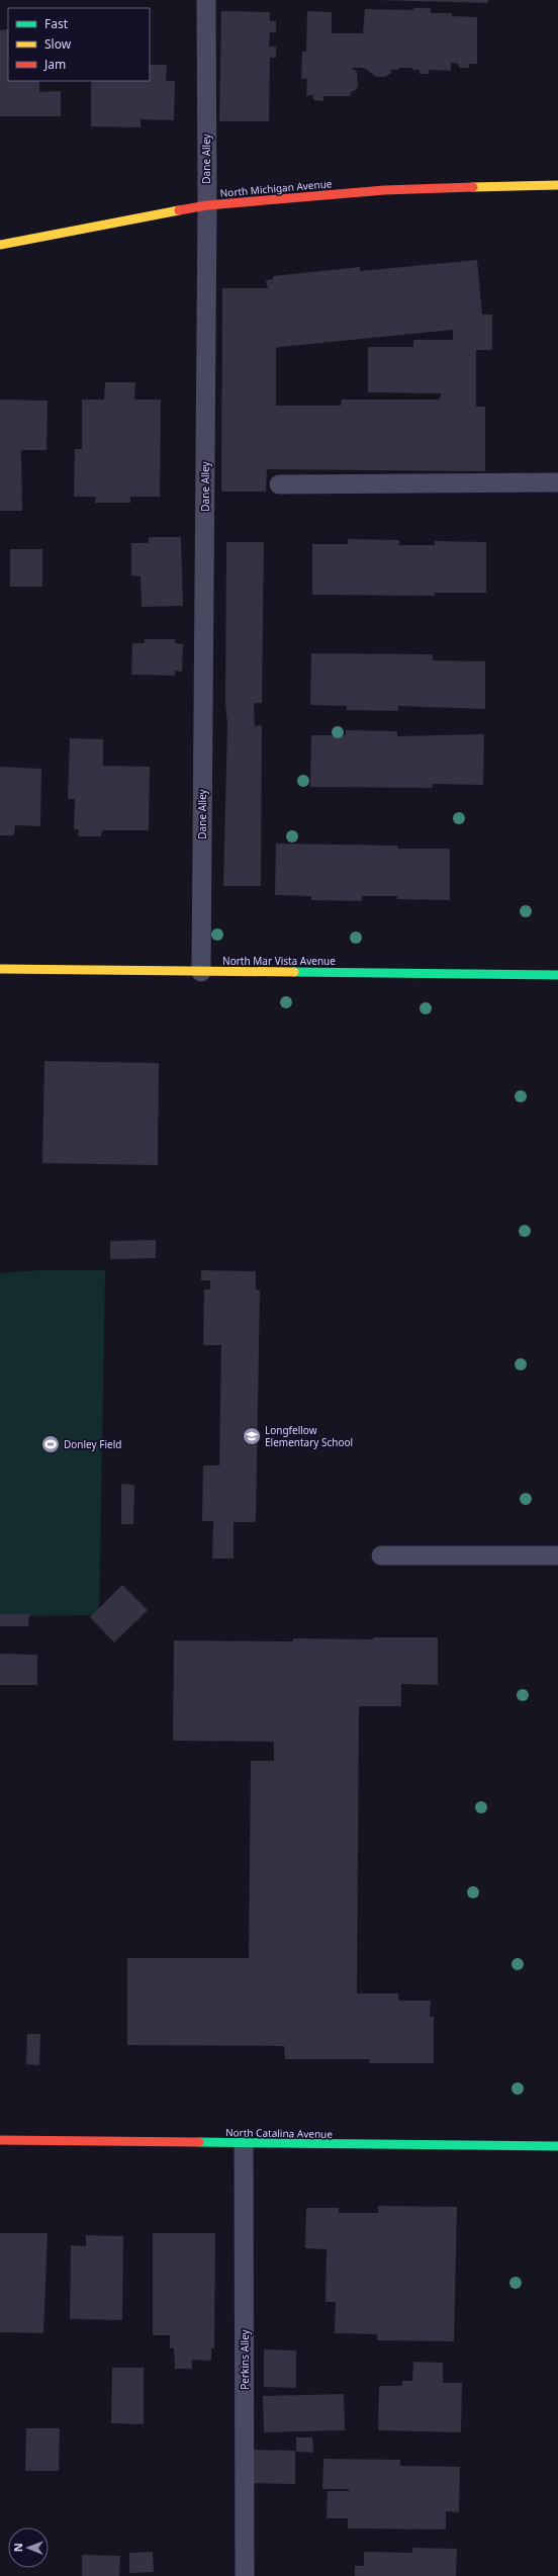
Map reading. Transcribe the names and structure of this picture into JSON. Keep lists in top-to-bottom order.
{
  "streets": {
    "street": ["North Michigan Avenue", "North Mar Vista Avenue", "North Catalina Avenue"],
    "lane": ["Dane Alley", "Perkins Alley"]
  },
  "crossings": [
    ["Dane Alley", "North Michigan Avenue"],
    ["Dane Alley", "North Mar Vista Avenue"],
    ["North Catalina Avenue", "Perkins Alley"]
  ],
  "places": {
    "school or university": ["Longfellow Elementary School"],
    "sports": ["Donley Field"]
  },
  "legend": ["Fast", "Slow", "Jam"],
  "north": "left"
}
